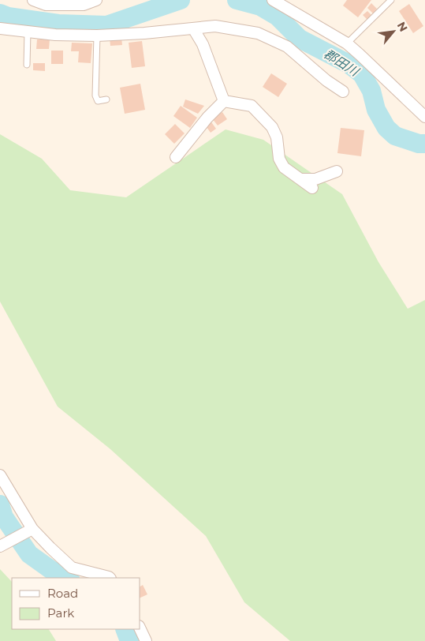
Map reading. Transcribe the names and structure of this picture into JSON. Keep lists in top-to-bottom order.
{
  "water": ["郡田川"],
  "legend": ["Road", "Park"],
  "north": "top right"
}
